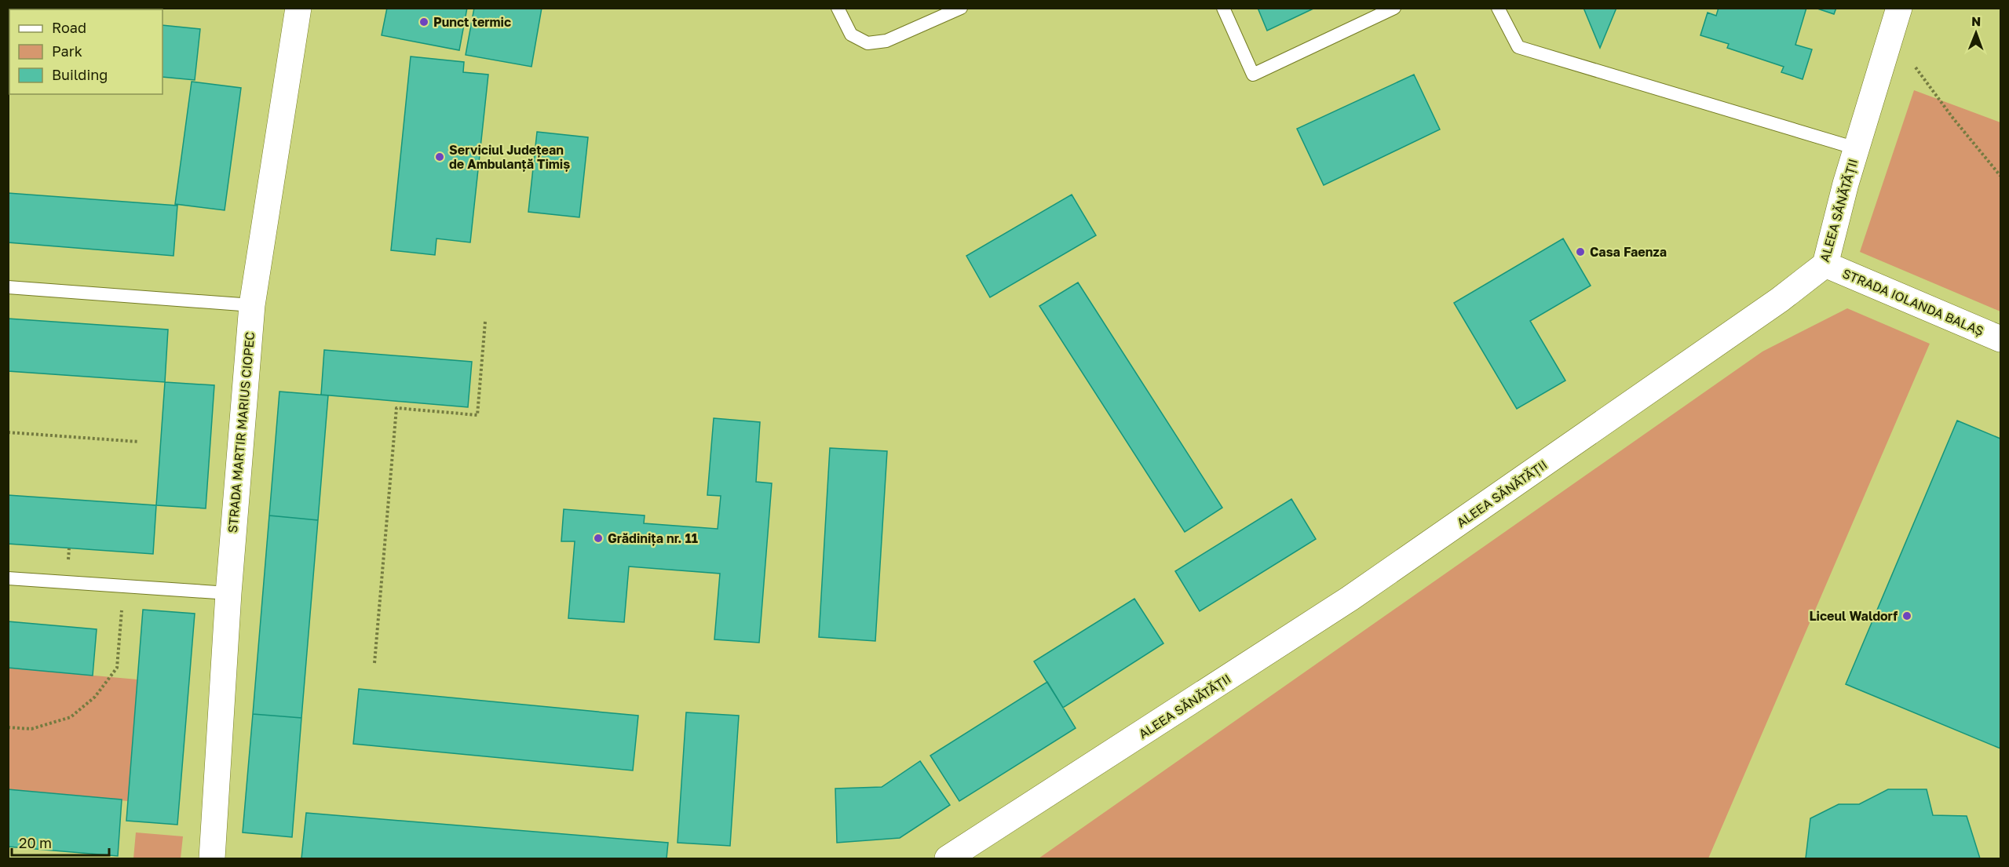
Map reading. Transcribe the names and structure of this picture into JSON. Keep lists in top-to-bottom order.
{
  "streets": {
    "street": ["ALEEA SĂNĂTĂȚII", "STRADA IOLANDA BALAȘ", "STRADA MARTIR MARIUS CIOPEC"]
  },
  "crossings": [
    ["ALEEA SĂNĂTĂȚII", "STRADA IOLANDA BALAȘ"]
  ],
  "places": [
    "Punct termic",
    "Serviciul Județean de Ambulanță Timiș",
    "Casa Faenza",
    "Grădinița nr. 11",
    "Liceul Waldorf"
  ],
  "legend": ["Road", "Park", "Building"],
  "scale_bar": "20 m",
  "north": "top"
}
